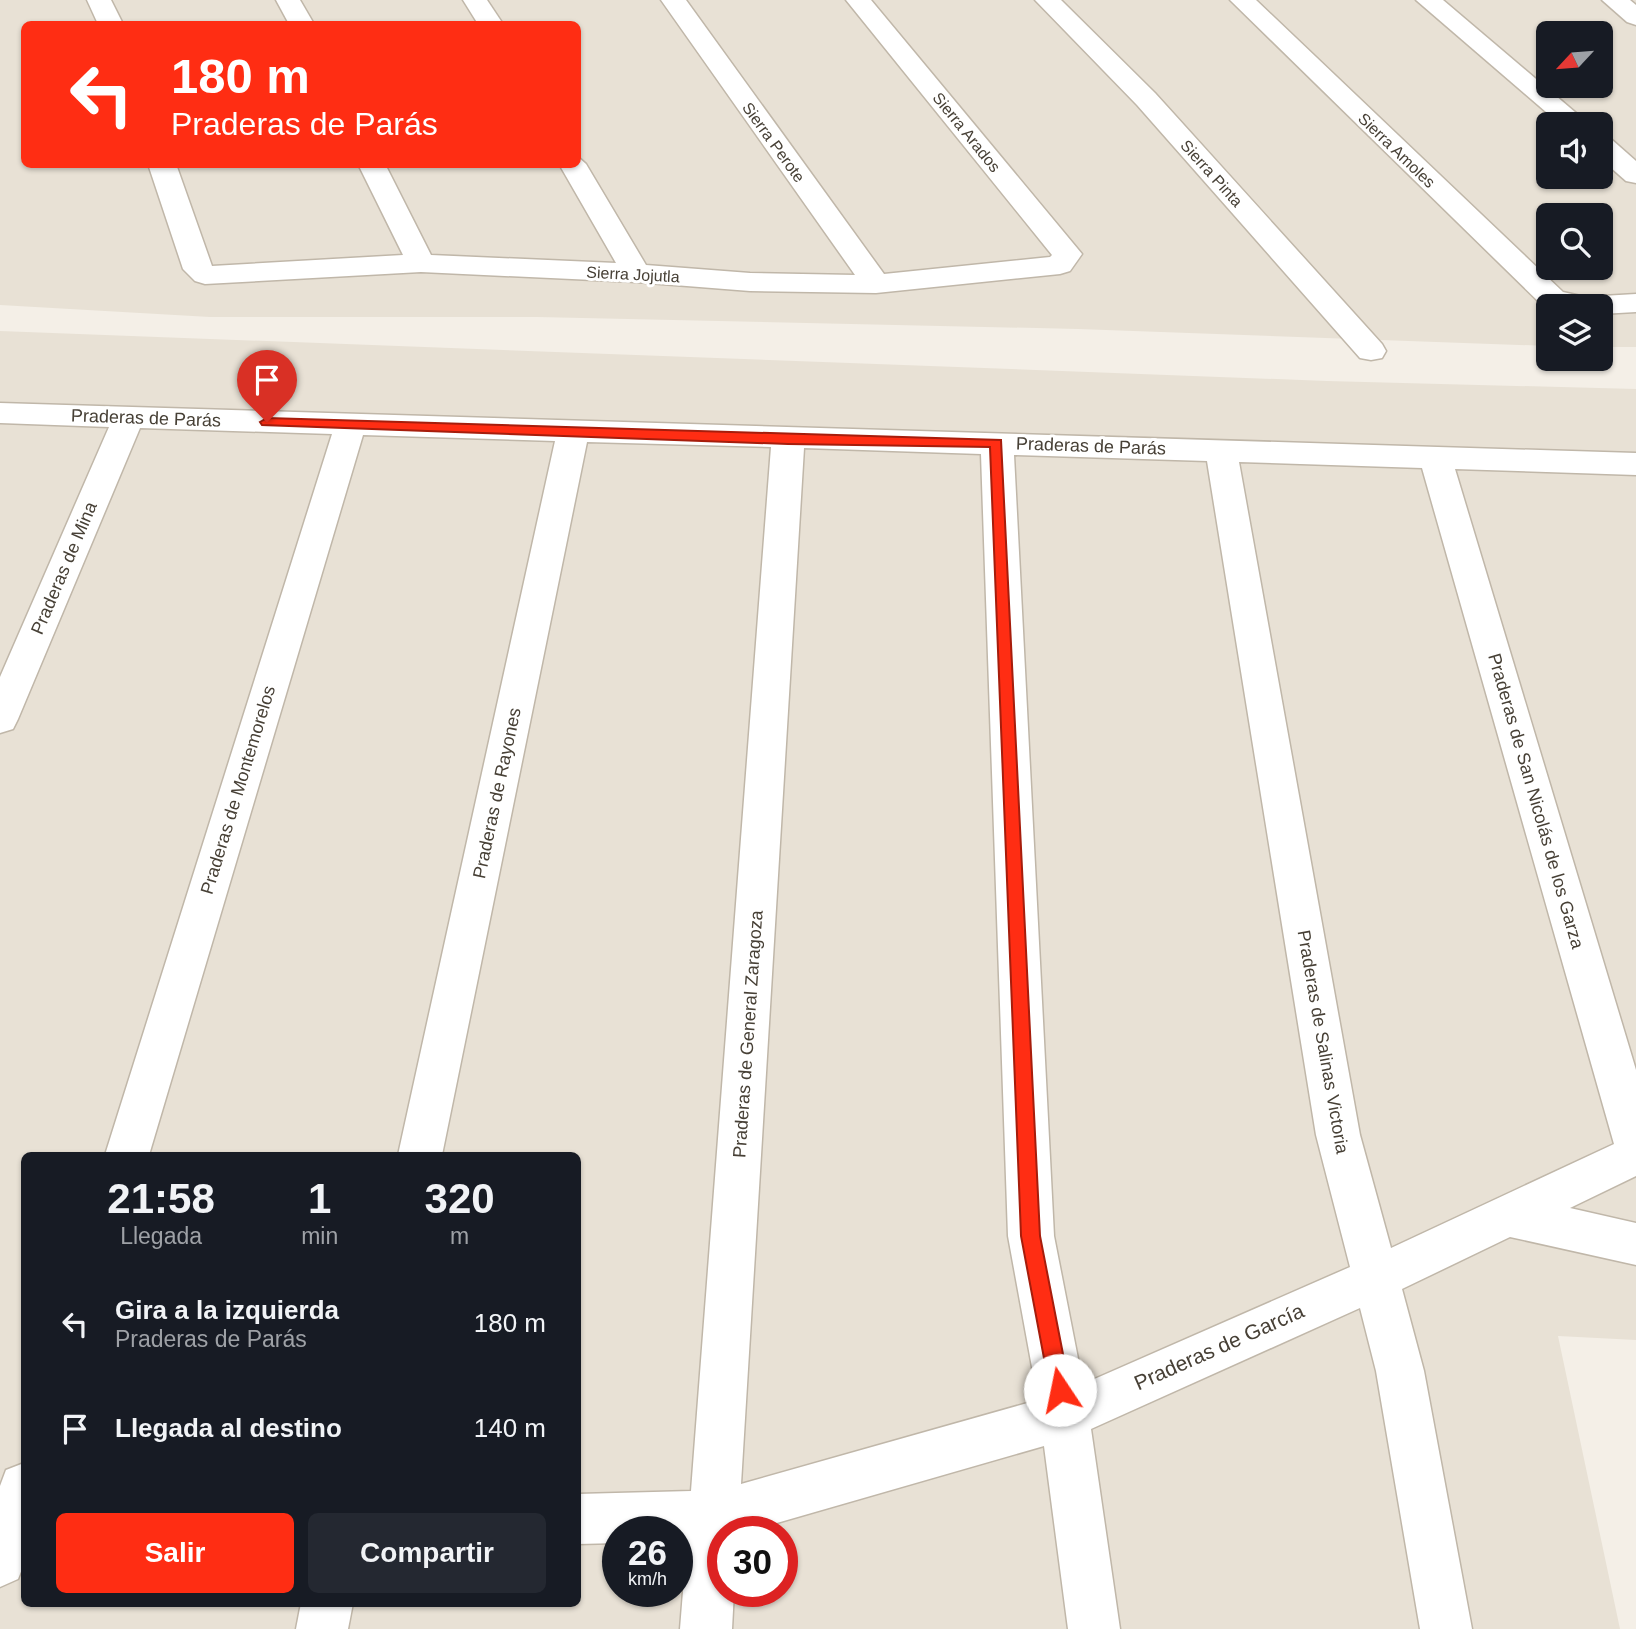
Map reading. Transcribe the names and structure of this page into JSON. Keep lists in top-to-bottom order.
{
  "streets": {
    "street": [
      "Sierra Arados",
      "Sierra Perote",
      "Sierra Amoles",
      "Sierra Pinta",
      "Sierra Jojutla",
      "Praderas de Parás",
      "Praderas de Mina",
      "Praderas de Montemorelos",
      "Praderas de Rayones",
      "Praderas de San Nicolás de los Garza",
      "Praderas de General Zaragoza",
      "Praderas de Salinas Victoria",
      "Praderas de García"
    ]
  },
  "crossings": [
    ["Sierra Arados", "Sierra Jojutla"],
    ["Sierra Perote", "Sierra Jojutla"],
    ["Praderas de Parás", "Praderas de Mina"],
    ["Praderas de Parás", "Praderas de Montemorelos"],
    ["Praderas de Parás", "Praderas de Rayones"],
    ["Praderas de Parás", "Praderas de San Nicolás de los Garza"],
    ["Praderas de Parás", "Praderas de General Zaragoza"],
    ["Praderas de Parás", "Praderas de Salinas Victoria"],
    ["Praderas de General Zaragoza", "Praderas de García"],
    ["Praderas de Salinas Victoria", "Praderas de García"]
  ],
  "north": "bottom left",
  "page": {
    "turn": ["180 m", "Praderas de Parás"],
    "eta": [
      "21:58",
      "Llegada",
      "1",
      "min",
      "320",
      "m"
    ],
    "list": [
      {
        "name": "Gira a la izquierda",
        "note": "Praderas de Parás",
        "value": "180 m"
      },
      {
        "name": "Llegada al destino",
        "value": "140 m"
      }
    ],
    "buttons": ["Salir", "Compartir"],
    "speed": "26 km/h",
    "limit": "30"
  }
}
